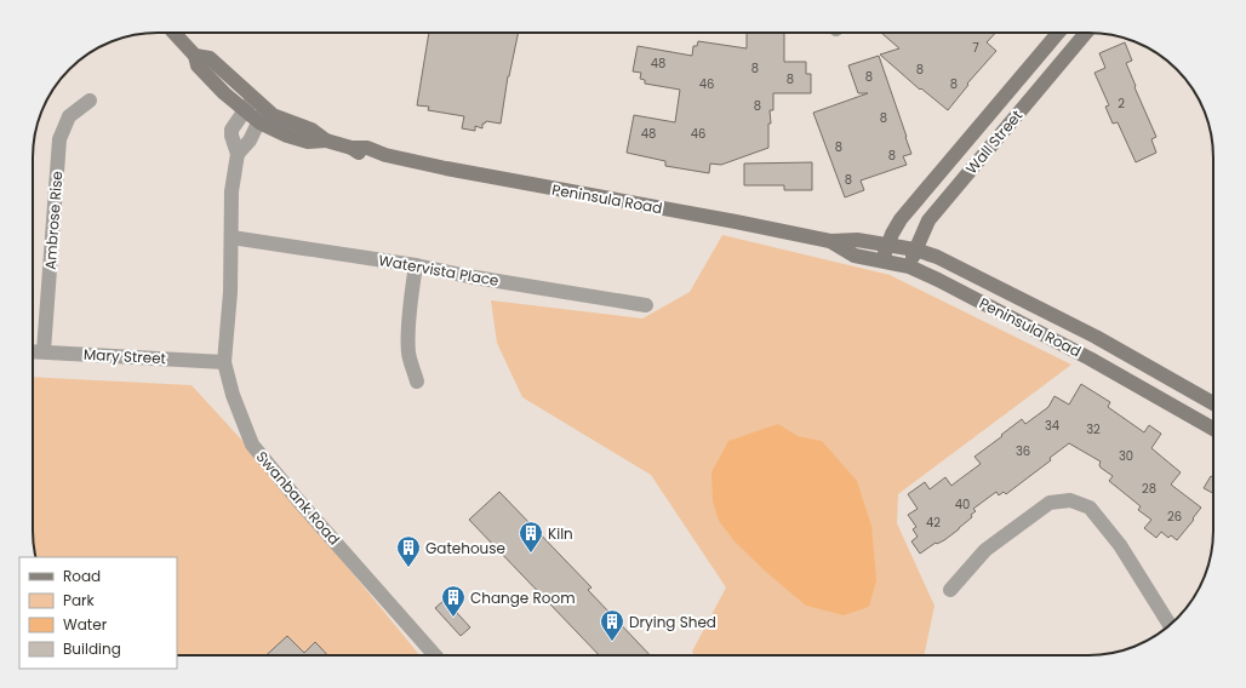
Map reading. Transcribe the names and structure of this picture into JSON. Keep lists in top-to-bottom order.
{
  "streets": {
    "street": [
      "Wall Street",
      "Peninsula Road",
      "Ambrose Rise",
      "Watervista Place",
      "Mary Street",
      "Swanbank Road"
    ]
  },
  "crossings": [
    ["Wall Street", "Peninsula Road"],
    ["Peninsula Road", "Swanbank Road"],
    ["Ambrose Rise", "Mary Street"],
    ["Watervista Place", "Swanbank Road"],
    ["Mary Street", "Swanbank Road"]
  ],
  "places": {
    "building": [
      "Kiln",
      "Gatehouse",
      "Change Room",
      "Drying Shed"
    ]
  },
  "house_numbers": [
    "7",
    "48",
    "8",
    "8",
    "8",
    "8",
    "46",
    "8",
    "2",
    "8",
    "8",
    "48",
    "46",
    "8",
    "8",
    "8",
    "34",
    "32",
    "36",
    "30",
    "28",
    "40",
    "26",
    "42"
  ],
  "legend": [
    "Road",
    "Park",
    "Water",
    "Building"
  ]
}
